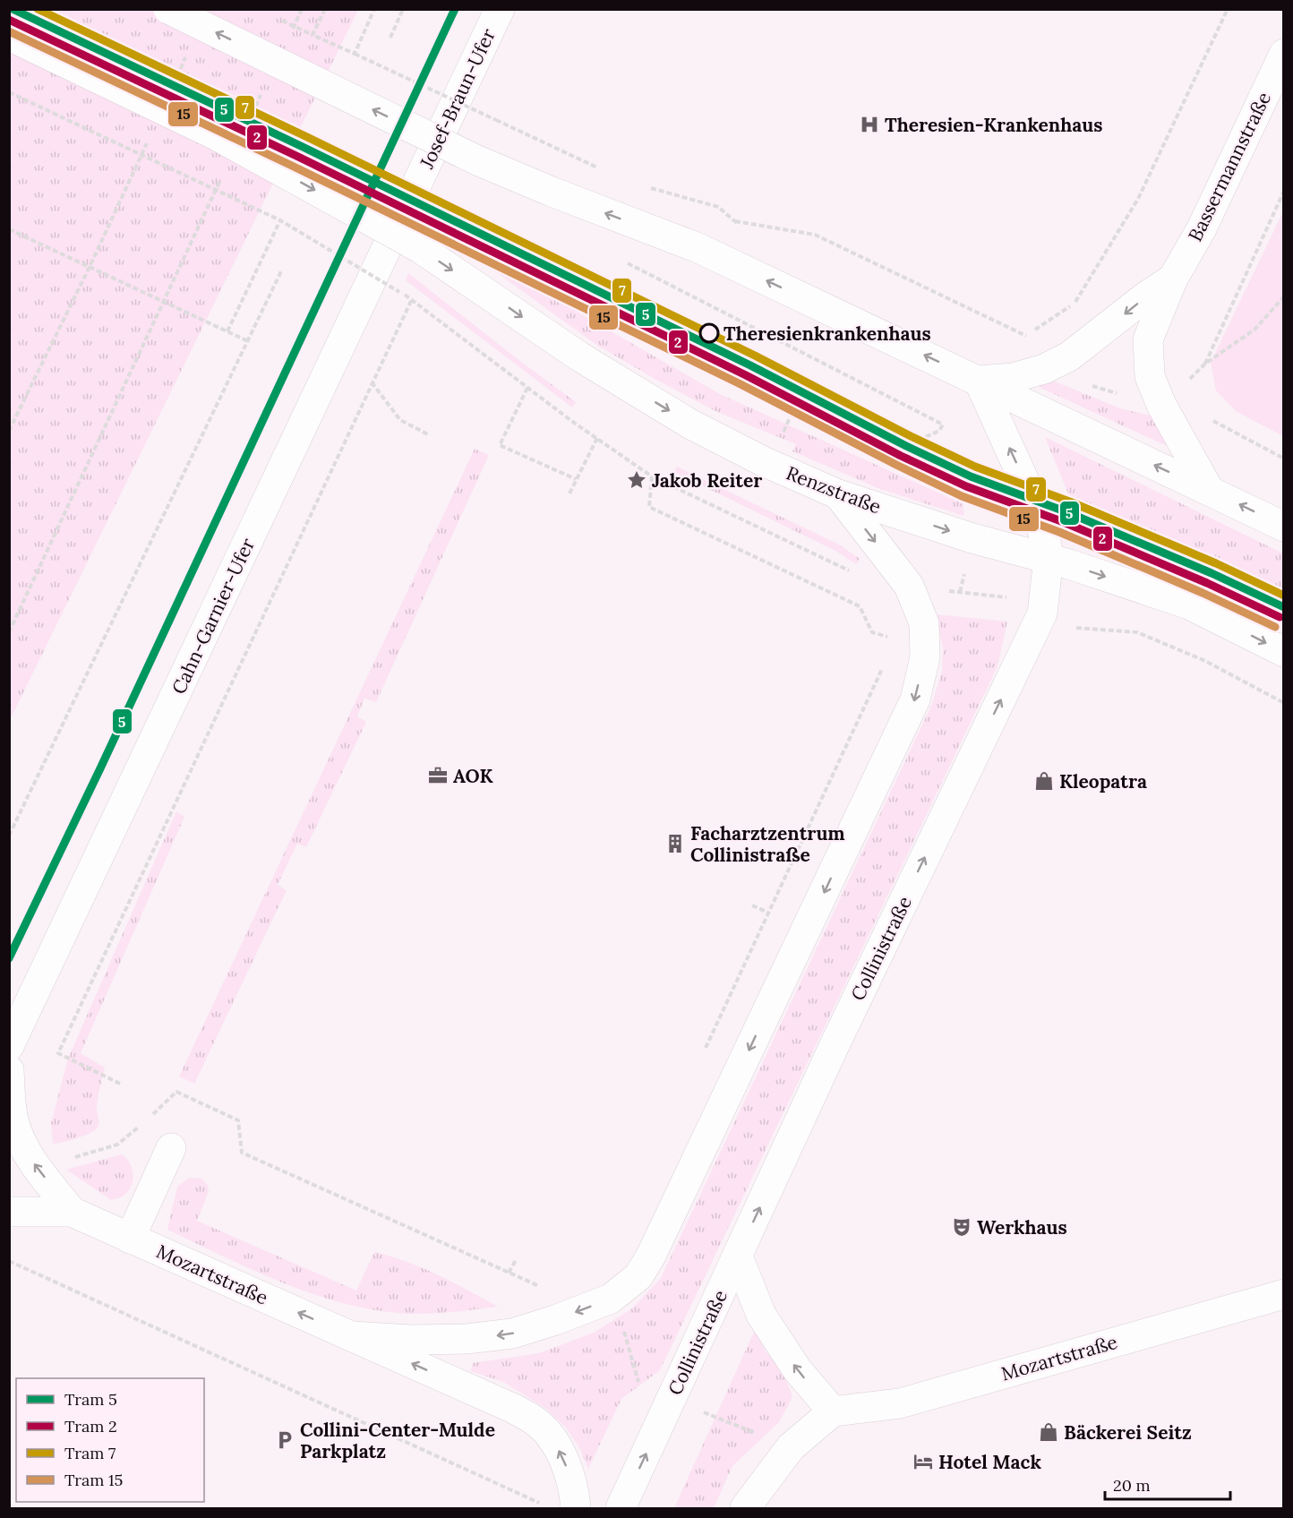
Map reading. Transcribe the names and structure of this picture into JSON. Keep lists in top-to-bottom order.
{
  "streets": {
    "street": [
      "Josef-Braun-Ufer",
      "Bassermannstraße",
      "Renzstraße",
      "Cahn-Garnier-Ufer",
      "Collinistraße",
      "Mozartstraße"
    ]
  },
  "crossings": [
    ["Josef-Braun-Ufer", "Cahn-Garnier-Ufer"],
    ["Bassermannstraße", "Collinistraße"],
    ["Renzstraße", "Collinistraße"]
  ],
  "one_way": ["Collinistraße"],
  "places": {
    "hospital": ["Theresien-Krankenhaus"],
    "other": ["Theresienkrankenhaus"],
    "place": ["Jakob Reiter"],
    "office": ["AOK"],
    "shop": ["Kleopatra", "Bäckerei Seitz"],
    "building": ["Facharztzentrum Collinistraße"],
    "theatre": ["Werkhaus"],
    "parking": ["Collini-Center-Mulde Parkplatz"],
    "hotel": ["Hotel Mack"]
  },
  "lines": [
    "tram line 5",
    "tram line 7",
    "tram line 2",
    "tram line 15"
  ],
  "legend": [
    "Tram 5",
    "Tram 2",
    "Tram 7",
    "Tram 15"
  ],
  "scale_bar": "20 m"
}
